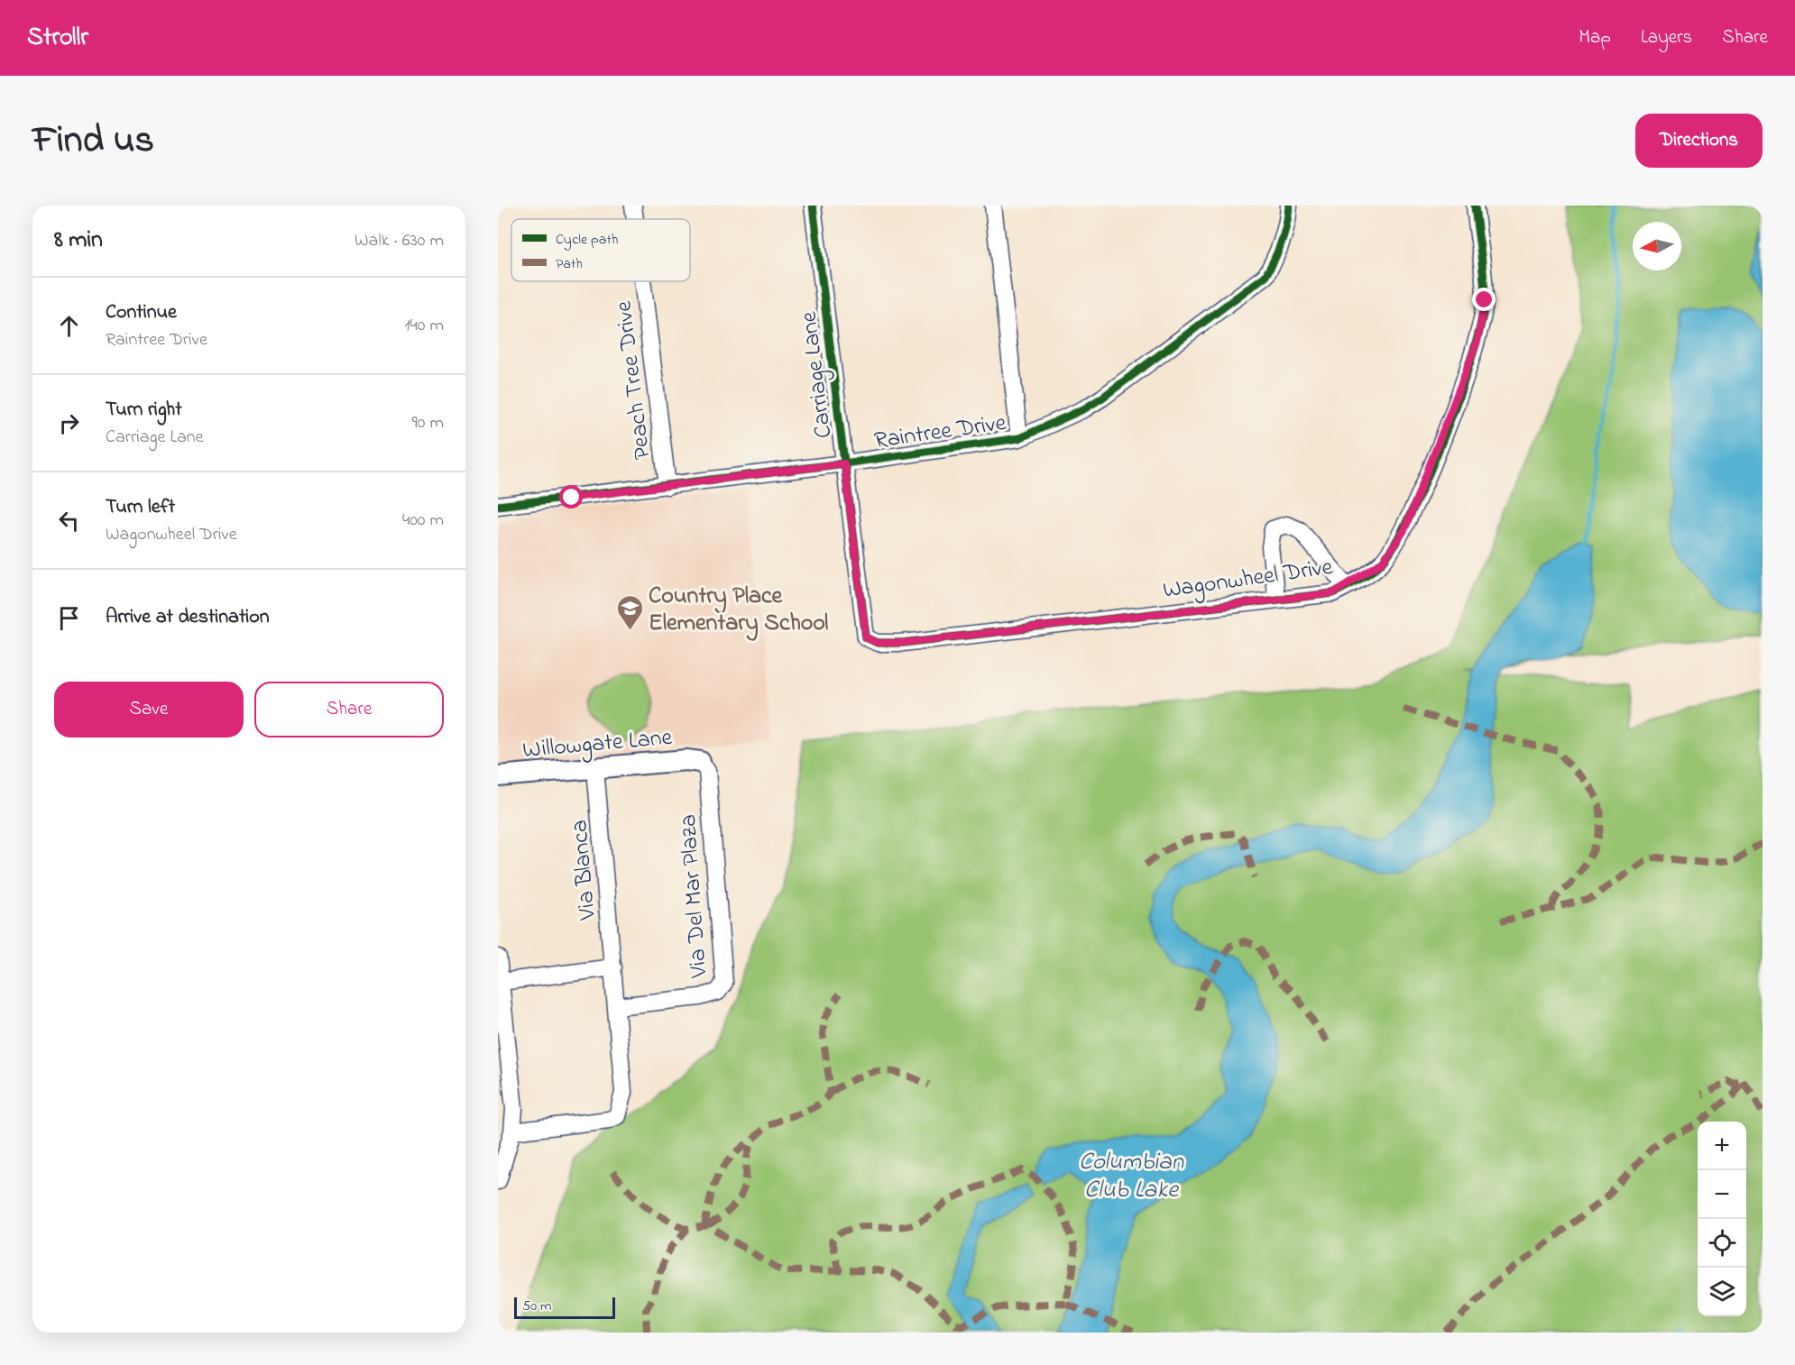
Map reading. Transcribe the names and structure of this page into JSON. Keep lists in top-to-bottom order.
{
  "streets": {
    "street": [
      "Carriage Lane",
      "Peach Tree Drive",
      "Raintree Drive",
      "Wagonwheel Drive",
      "Willowgate Lane",
      "Via Blanca",
      "Via Del Mar Plaza"
    ]
  },
  "crossings": [
    ["Carriage Lane", "Raintree Drive"],
    ["Carriage Lane", "Wagonwheel Drive"],
    ["Peach Tree Drive", "Raintree Drive"],
    ["Willowgate Lane", "Via Blanca"],
    ["Willowgate Lane", "Via Del Mar Plaza"],
    ["Via Blanca", "Via Del Mar Plaza"]
  ],
  "water": ["Columbian Club Lake"],
  "places": {
    "school or university": ["Country Place Elementary School"]
  },
  "legend": ["Cycle path", "Path"],
  "scale_bar": "50 m",
  "north": "left",
  "page": {
    "header": "Strollr",
    "nav": ["Map", "Layers", "Share"],
    "title": "Find us",
    "buttons": [
      "Directions",
      ["Save", "Share"]
    ],
    "heading": ["8 min", "Walk · 630 m"],
    "list": [
      ["Continue", "Raintree Drive", "140 m"],
      ["Turn right", "Carriage Lane", "90 m"],
      ["Turn left", "Wagonwheel Drive", "400 m"],
      "Arrive at destination"
    ],
    "map_buttons": ["+", "−"],
    "scale": "50 m"
  }
}
